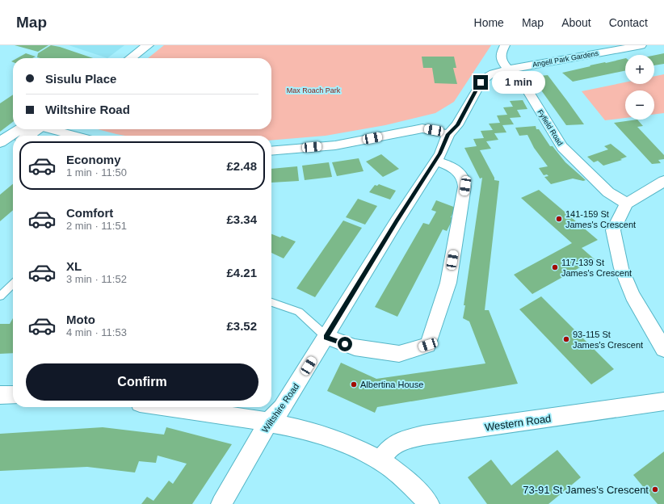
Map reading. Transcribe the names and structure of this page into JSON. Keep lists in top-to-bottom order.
{
  "streets": {
    "street": [
      "Angell Park Gardens",
      "Fyfield Road",
      "Wiltshire Road",
      "Western Road"
    ]
  },
  "crossings": [
    ["Angell Park Gardens", "Fyfield Road"],
    ["Angell Park Gardens", "Wiltshire Road"],
    ["Fyfield Road", "Wiltshire Road"]
  ],
  "parks": ["Max Roach Park"],
  "places": [
    "141-159 St James's Crescent",
    "117-139 St James's Crescent",
    "93-115 St James's Crescent",
    "Albertina House",
    "73-91 St James's Crescent"
  ],
  "page": {
    "header": "Map",
    "nav": [
      "Home",
      "Map",
      "About",
      "Contact"
    ],
    "map_buttons": ["+", "−"],
    "banner": ["Sisulu Place", "Wiltshire Road"],
    "bubble": "1 min",
    "list": [
      {
        "name": "Economy",
        "note": "1 min · 11:50",
        "value": "£2.48"
      },
      {
        "name": "Comfort",
        "note": "2 min · 11:51",
        "value": "£3.34"
      },
      {
        "name": "XL",
        "note": "3 min · 11:52",
        "value": "£4.21"
      },
      {
        "name": "Moto",
        "note": "4 min · 11:53",
        "value": "£3.52"
      }
    ],
    "buttons": "Confirm"
  }
}
